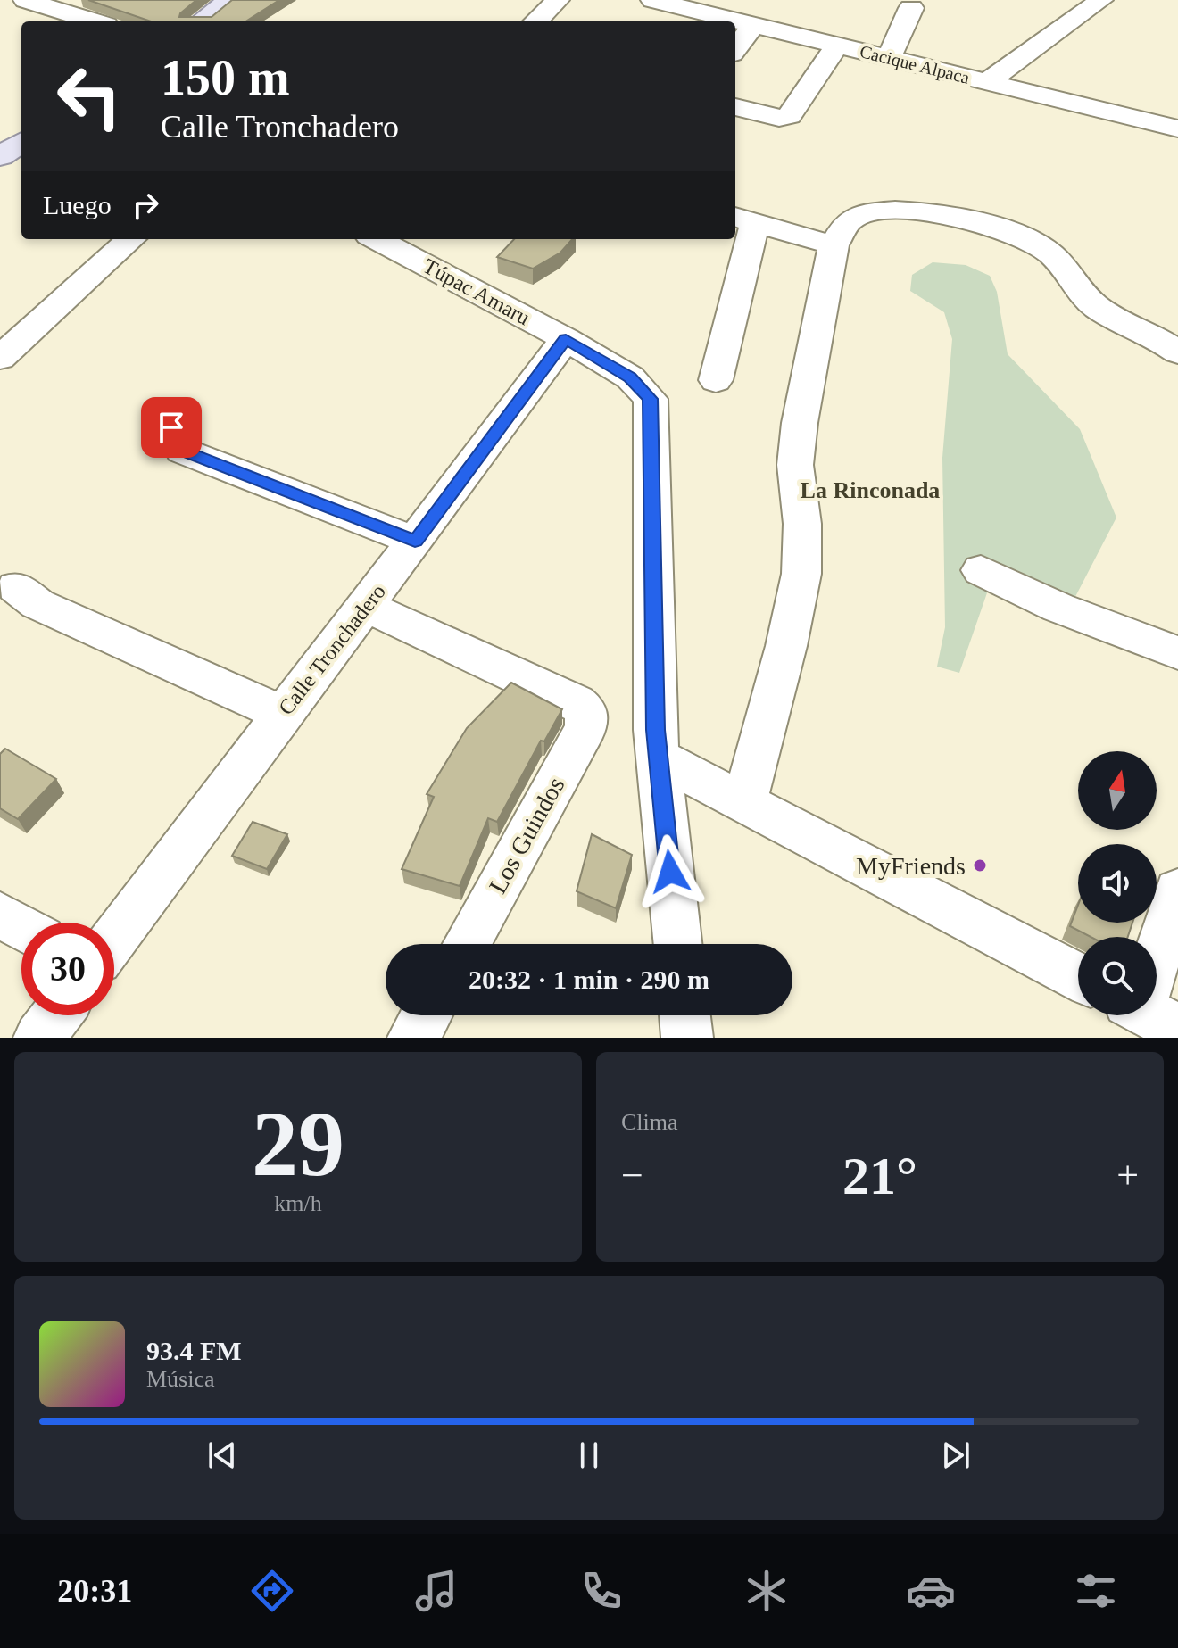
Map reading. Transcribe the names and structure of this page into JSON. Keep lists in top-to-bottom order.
{
  "streets": {
    "street": [
      "Cacique Alpaca",
      "Túpac Amaru",
      "Calle Tronchadero",
      "Los Guindos"
    ]
  },
  "crossings": [
    ["Túpac Amaru", "Calle Tronchadero"],
    ["Calle Tronchadero", "Los Guindos"]
  ],
  "districts": ["La Rinconada"],
  "places": ["MyFriends"],
  "north": "top",
  "page": {
    "turn": ["150 m", "Calle Tronchadero"],
    "then": "Luego",
    "limit": "30",
    "trip": "20:32 · 1 min · 290 m",
    "tile": [
      ["29", "km/h"],
      "Clima"
    ],
    "heat": ["−", "21°", "+"],
    "song": ["93.4 FM", "Música"],
    "tabs": "20:31"
  }
}
